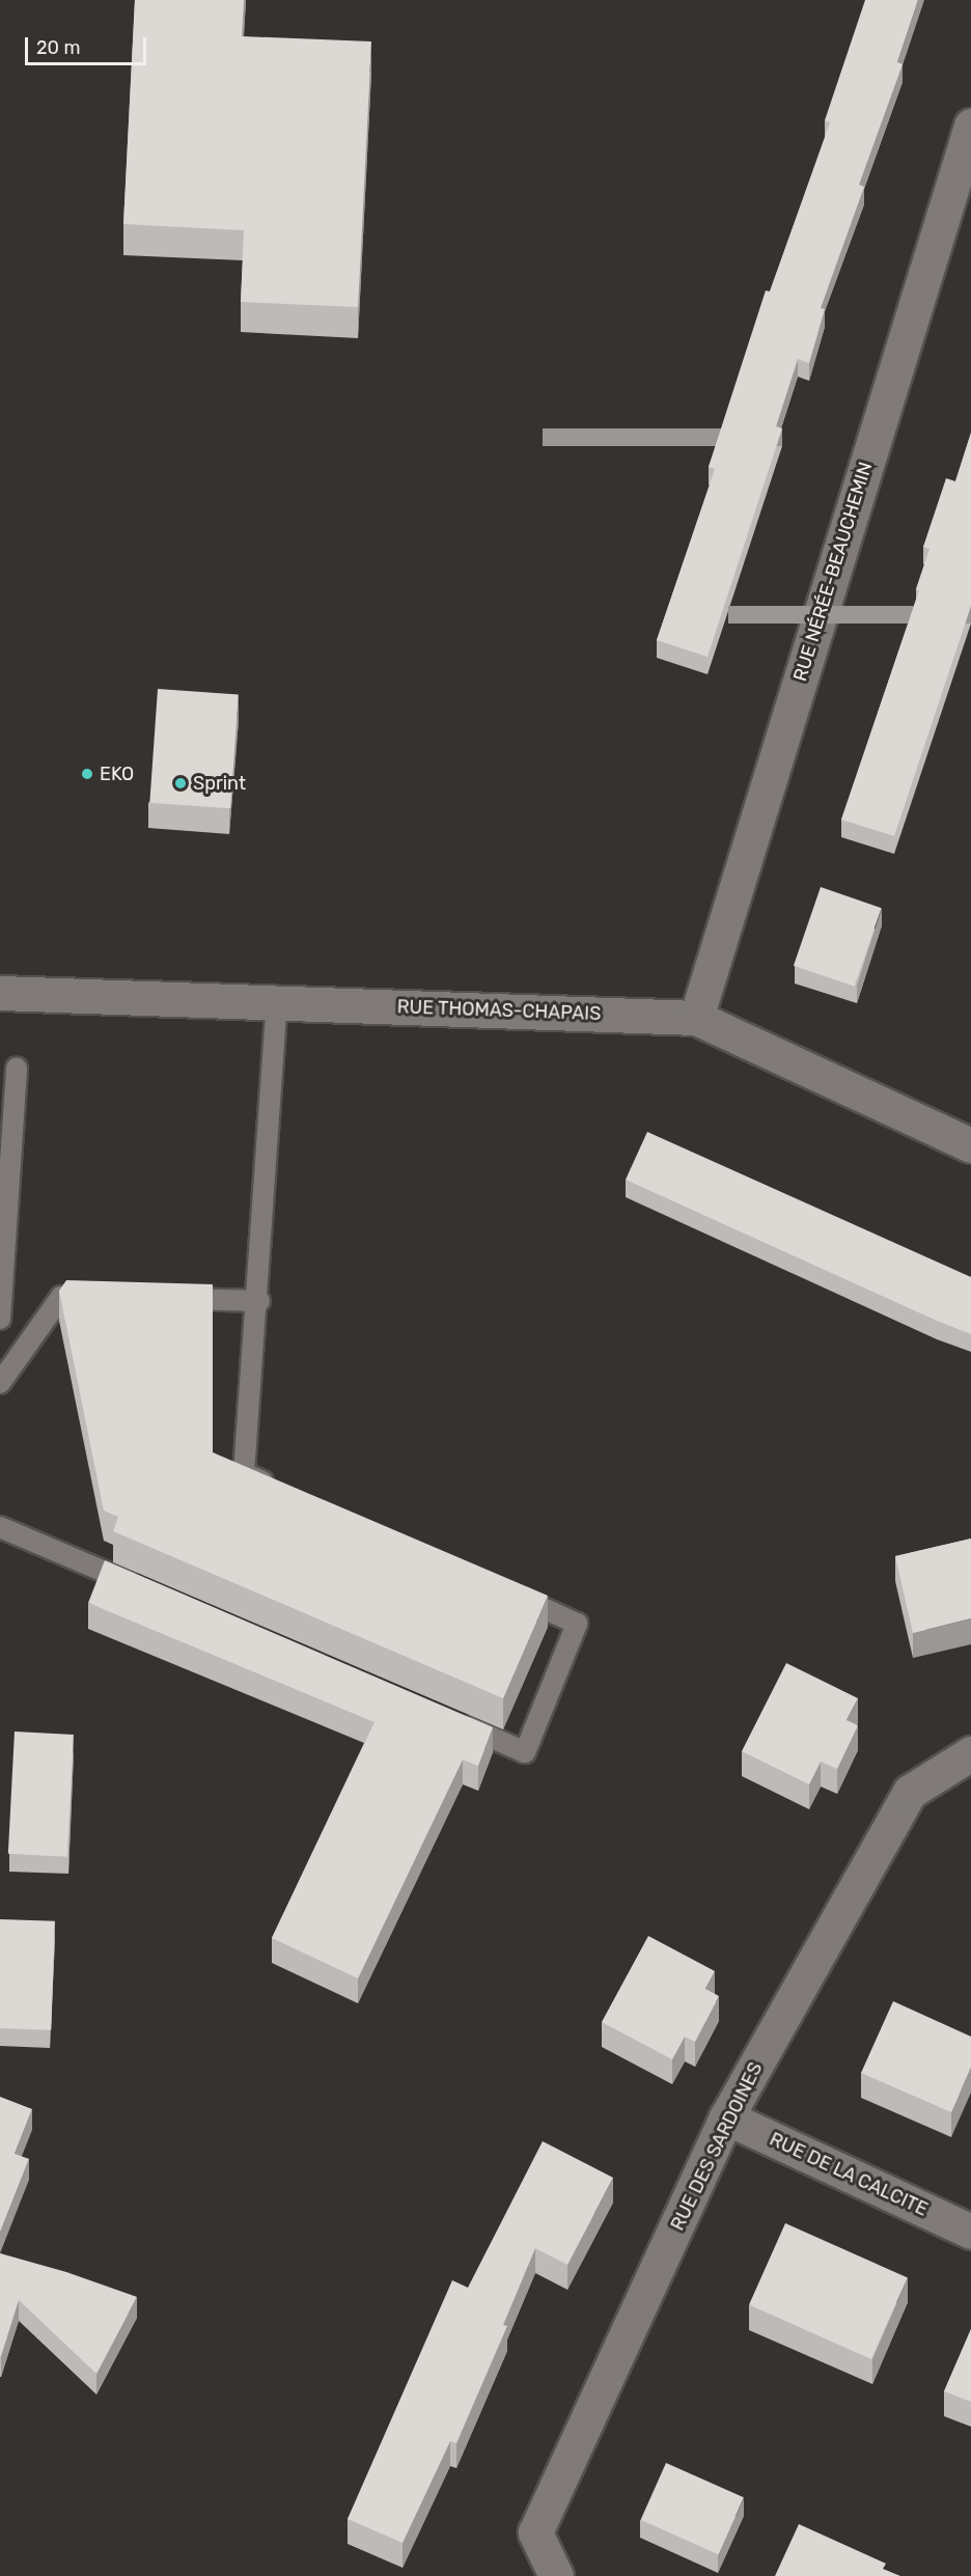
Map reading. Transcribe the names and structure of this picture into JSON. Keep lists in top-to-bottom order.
{
  "streets": {
    "street": [
      "RUE NÉRÉE-BEAUCHEMIN",
      "RUE THOMAS-CHAPAIS",
      "RUE DES SARDOINES",
      "RUE DE LA CALCITE"
    ]
  },
  "crossings": [
    ["RUE NÉRÉE-BEAUCHEMIN", "RUE THOMAS-CHAPAIS"],
    ["RUE DES SARDOINES", "RUE DE LA CALCITE"]
  ],
  "places": ["EKO", "Sprint"],
  "scale_bar": "20 m"
}
